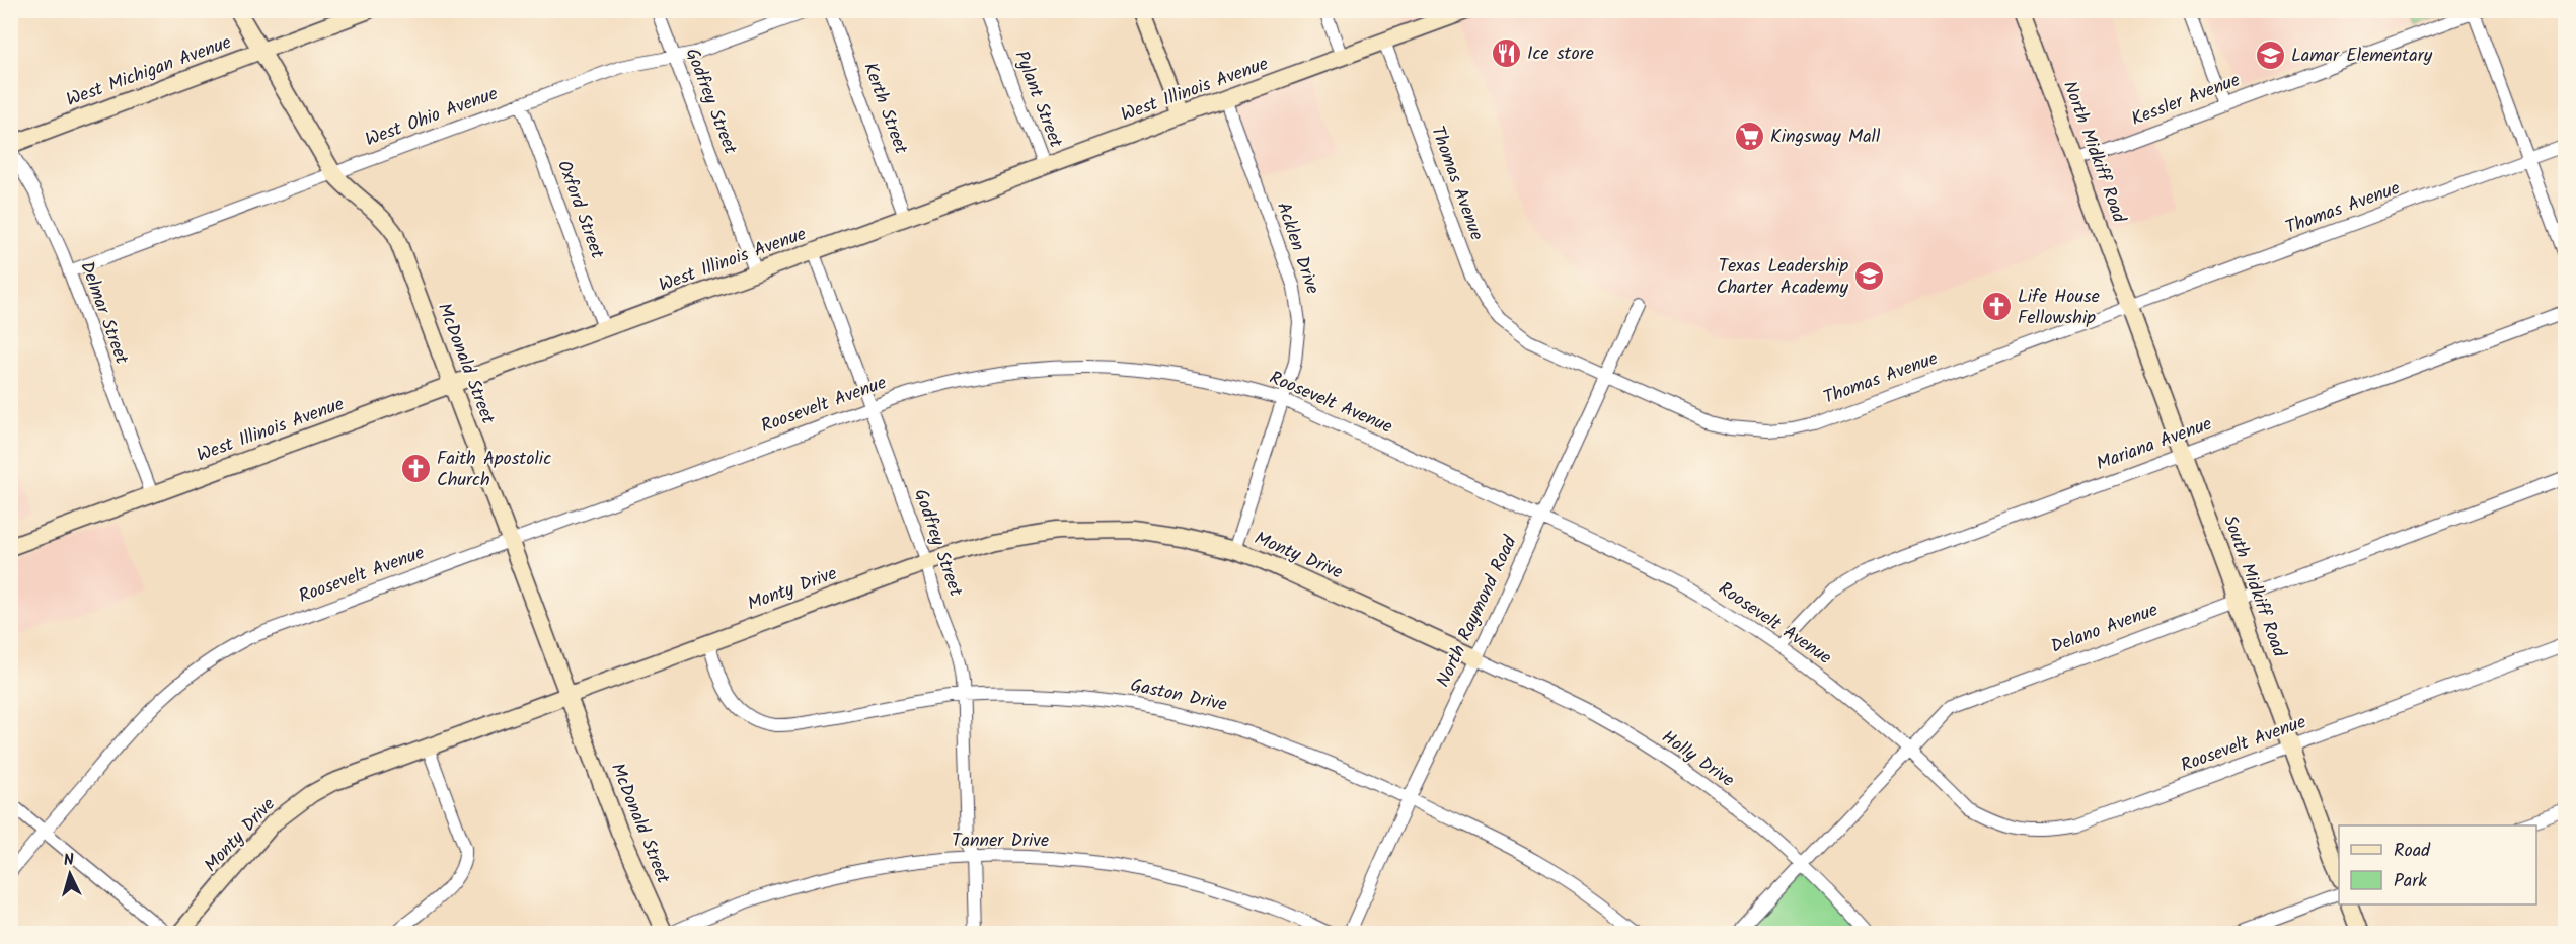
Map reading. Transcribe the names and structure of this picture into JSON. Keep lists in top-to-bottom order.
{
  "streets": {
    "street": [
      "West Michigan Avenue",
      "West Illinois Avenue",
      "Pylant Street",
      "Kessler Avenue",
      "Godfrey Street",
      "Kerth Street",
      "West Ohio Avenue",
      "North Midkiff Road",
      "Thomas Avenue",
      "Oxford Street",
      "Acklen Drive",
      "Delmar Street",
      "McDonald Street",
      "Roosevelt Avenue",
      "Mariana Avenue",
      "Monty Drive",
      "South Midkiff Road",
      "North Raymond Road",
      "Delano Avenue",
      "Gaston Drive",
      "Holly Drive",
      "Tanner Drive"
    ]
  },
  "crossings": [
    ["West Michigan Avenue", "McDonald Street"],
    ["West Illinois Avenue", "Pylant Street"],
    ["West Illinois Avenue", "Godfrey Street"],
    ["West Illinois Avenue", "Kerth Street"],
    ["West Illinois Avenue", "Thomas Avenue"],
    ["West Illinois Avenue", "Oxford Street"],
    ["West Illinois Avenue", "Acklen Drive"],
    ["West Illinois Avenue", "Delmar Street"],
    ["West Illinois Avenue", "McDonald Street"],
    ["Kessler Avenue", "North Midkiff Road"],
    ["Godfrey Street", "West Ohio Avenue"],
    ["Godfrey Street", "Roosevelt Avenue"],
    ["Godfrey Street", "Monty Drive"],
    ["Godfrey Street", "Gaston Drive"],
    ["Godfrey Street", "Tanner Drive"],
    ["West Ohio Avenue", "Oxford Street"],
    ["West Ohio Avenue", "Delmar Street"],
    ["West Ohio Avenue", "McDonald Street"],
    ["North Midkiff Road", "Thomas Avenue"],
    ["North Midkiff Road", "South Midkiff Road"],
    ["Thomas Avenue", "South Midkiff Road"],
    ["Thomas Avenue", "North Raymond Road"],
    ["Acklen Drive", "Roosevelt Avenue"],
    ["Acklen Drive", "Monty Drive"],
    ["McDonald Street", "Roosevelt Avenue"],
    ["McDonald Street", "Monty Drive"],
    ["McDonald Street", "Tanner Drive"],
    ["Roosevelt Avenue", "Mariana Avenue"],
    ["Roosevelt Avenue", "South Midkiff Road"],
    ["Roosevelt Avenue", "North Raymond Road"],
    ["Roosevelt Avenue", "Delano Avenue"],
    ["Mariana Avenue", "South Midkiff Road"],
    ["Monty Drive", "North Raymond Road"],
    ["Monty Drive", "Gaston Drive"],
    ["Monty Drive", "Holly Drive"],
    ["South Midkiff Road", "Delano Avenue"],
    ["North Raymond Road", "Gaston Drive"],
    ["North Raymond Road", "Holly Drive"],
    ["Delano Avenue", "Holly Drive"]
  ],
  "places": {
    "restaurant": ["Ice store"],
    "school or university": ["Lamar Elementary", "Texas Leadership Charter Academy"],
    "supermarket": ["Kingsway Mall"],
    "church": ["Life House Fellowship", "Faith Apostolic Church"]
  },
  "legend": ["Road", "Park"],
  "north": "top"
}
